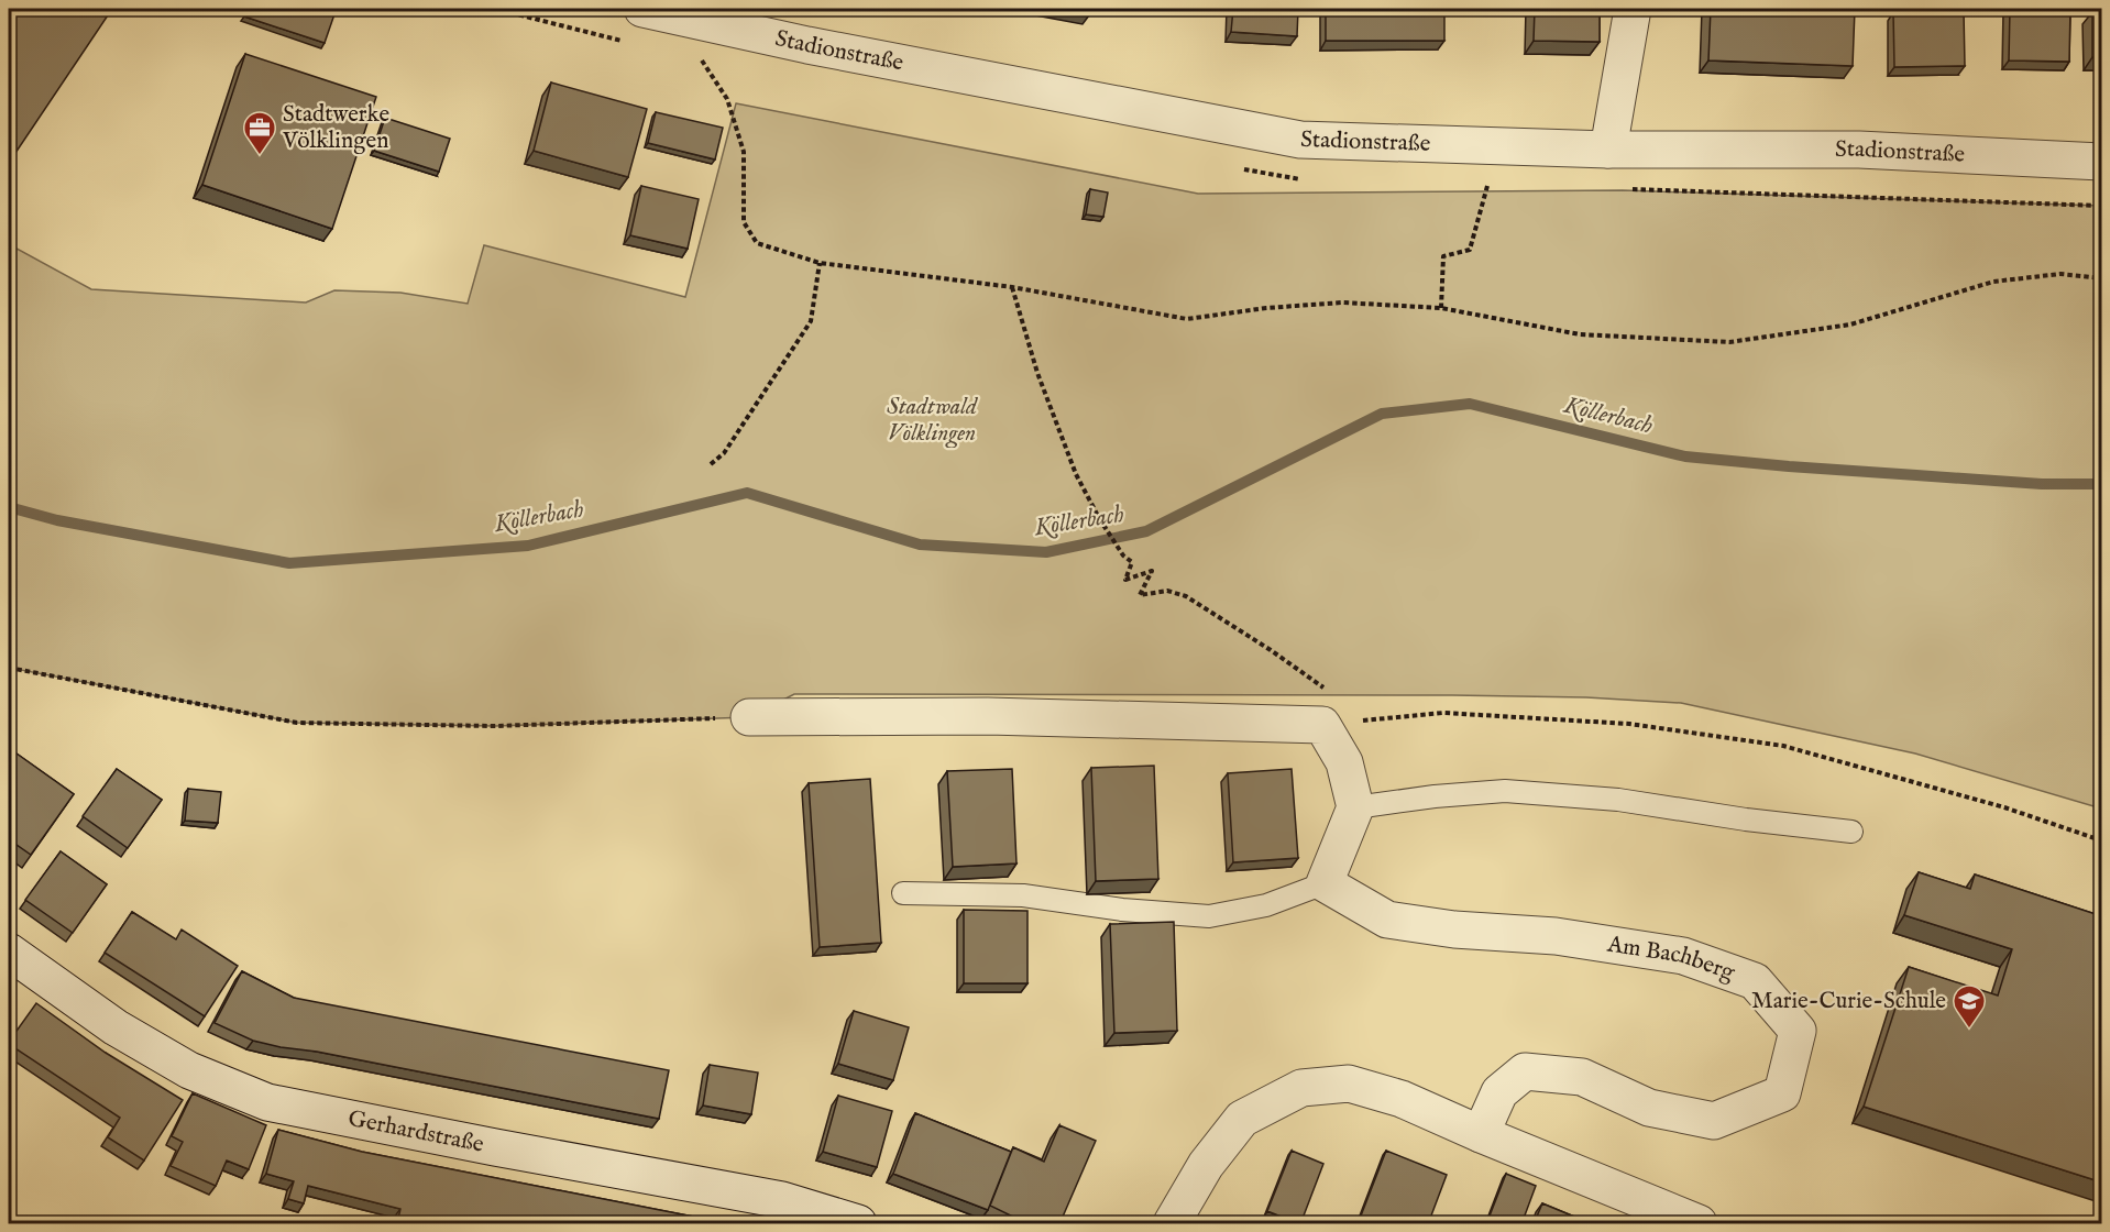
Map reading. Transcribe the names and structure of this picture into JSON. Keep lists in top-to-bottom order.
{
  "streets": {
    "street": ["Stadionstraße", "Am Bachberg", "Gerhardstraße"]
  },
  "water": ["Köllerbach"],
  "parks": ["Stadtwald Völklingen"],
  "places": {
    "office": ["Stadtwerke Völklingen"],
    "school or university": ["Marie-Curie-Schule"]
  }
}
